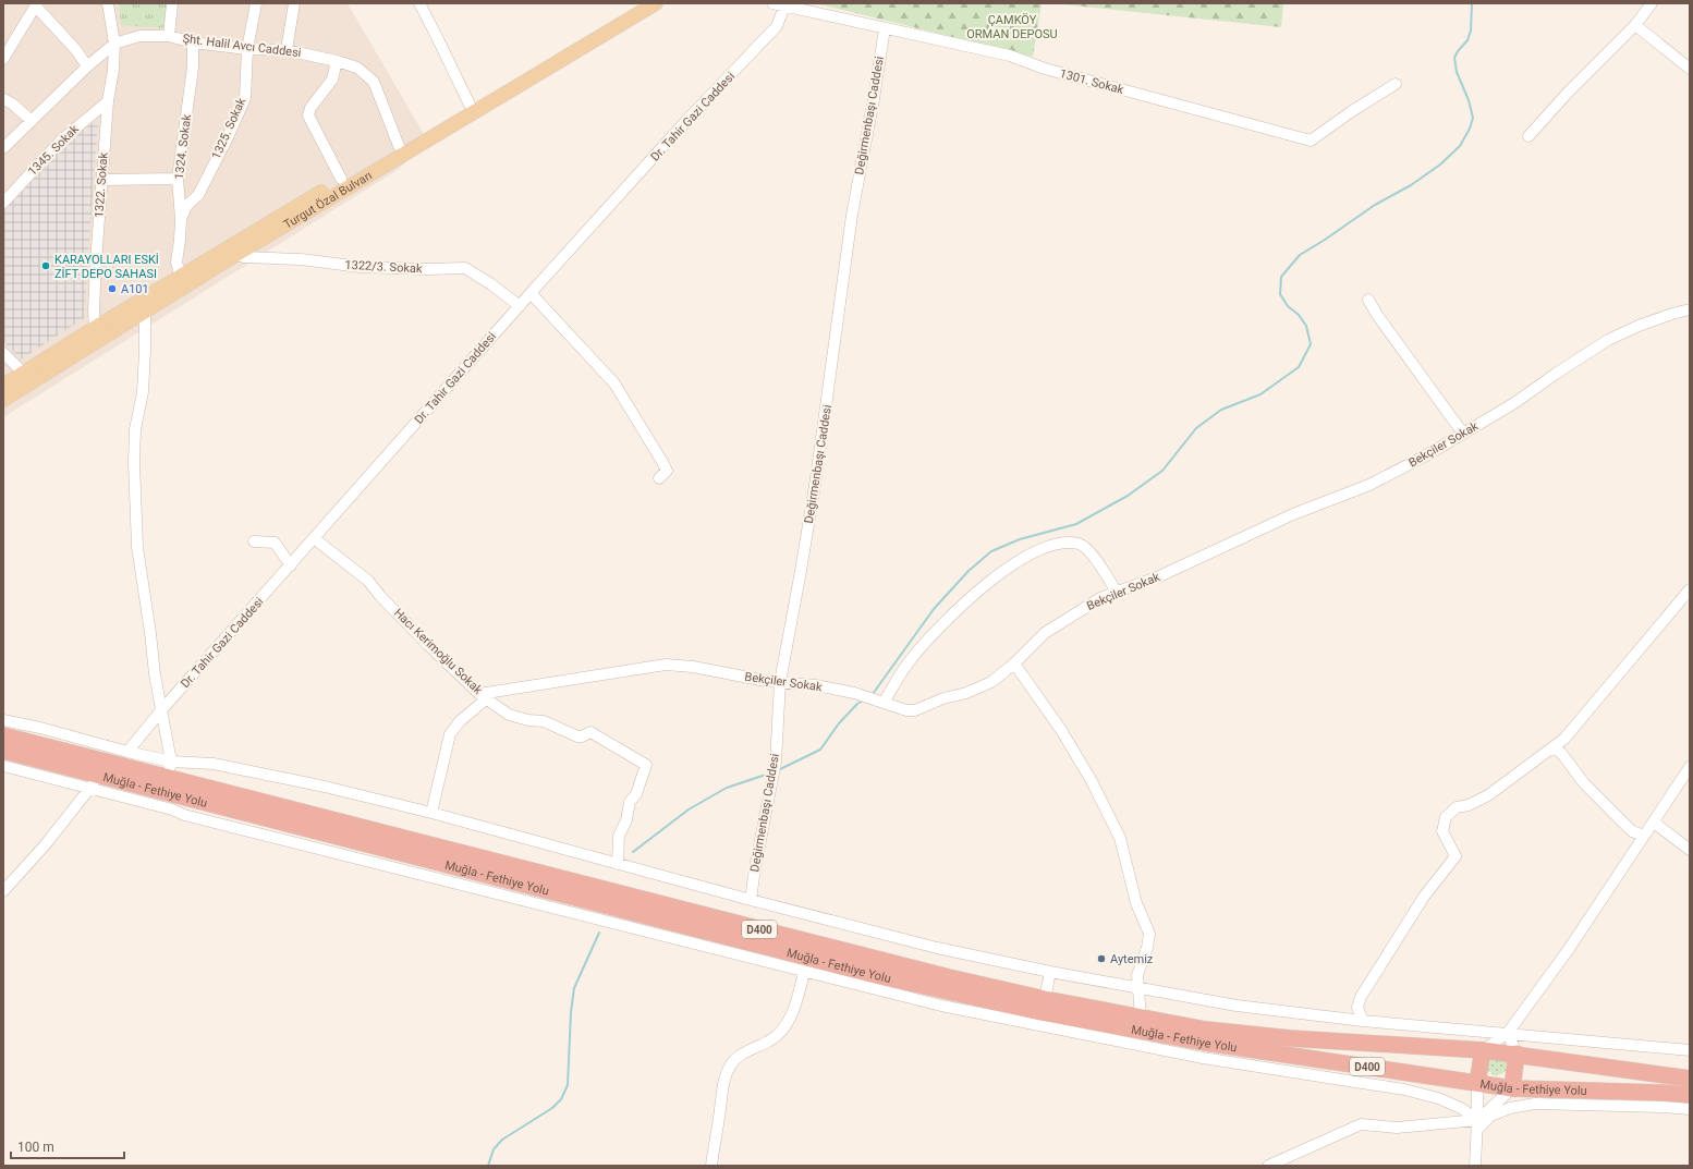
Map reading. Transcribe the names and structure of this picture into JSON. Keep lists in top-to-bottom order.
{
  "streets": {
    "highway": ["Muğla - Fethiye Yolu", "D400"],
    "main road": ["Turgut Özal Bulvarı"],
    "street": [
      "Şht. Halil Avcı Caddesi",
      "1301. Sokak",
      "Değirmenbaşı Caddesi",
      "Dr. Tahir Gazi Caddesi",
      "1325. Sokak",
      "1324. Sokak",
      "1345. Sokak",
      "1322. Sokak",
      "1322/3. Sokak",
      "Bekçiler Sokak",
      "Hacı Kerimoğlu Sokak"
    ]
  },
  "crossings": [
    ["Şht. Halil Avcı Caddesi", "1325. Sokak"],
    ["Şht. Halil Avcı Caddesi", "1324. Sokak"],
    ["Şht. Halil Avcı Caddesi", "1322. Sokak"],
    ["1301. Sokak", "Değirmenbaşı Caddesi"],
    ["1301. Sokak", "Dr. Tahir Gazi Caddesi"],
    ["Değirmenbaşı Caddesi", "Bekçiler Sokak"],
    ["Dr. Tahir Gazi Caddesi", "1322/3. Sokak"],
    ["Dr. Tahir Gazi Caddesi", "Hacı Kerimoğlu Sokak"],
    ["1325. Sokak", "1324. Sokak"],
    ["1345. Sokak", "1322. Sokak"],
    ["Turgut Özal Bulvarı", "1322/3. Sokak"],
    ["Bekçiler Sokak", "Hacı Kerimoğlu Sokak"]
  ],
  "parks": ["ÇAMKÖY ORMAN DEPOSU"],
  "places": ["KARAYOLLARI ESKİ ZİFT DEPO SAHASI", "A101", "Aytemiz"],
  "scale_bar": "100 m"
}
